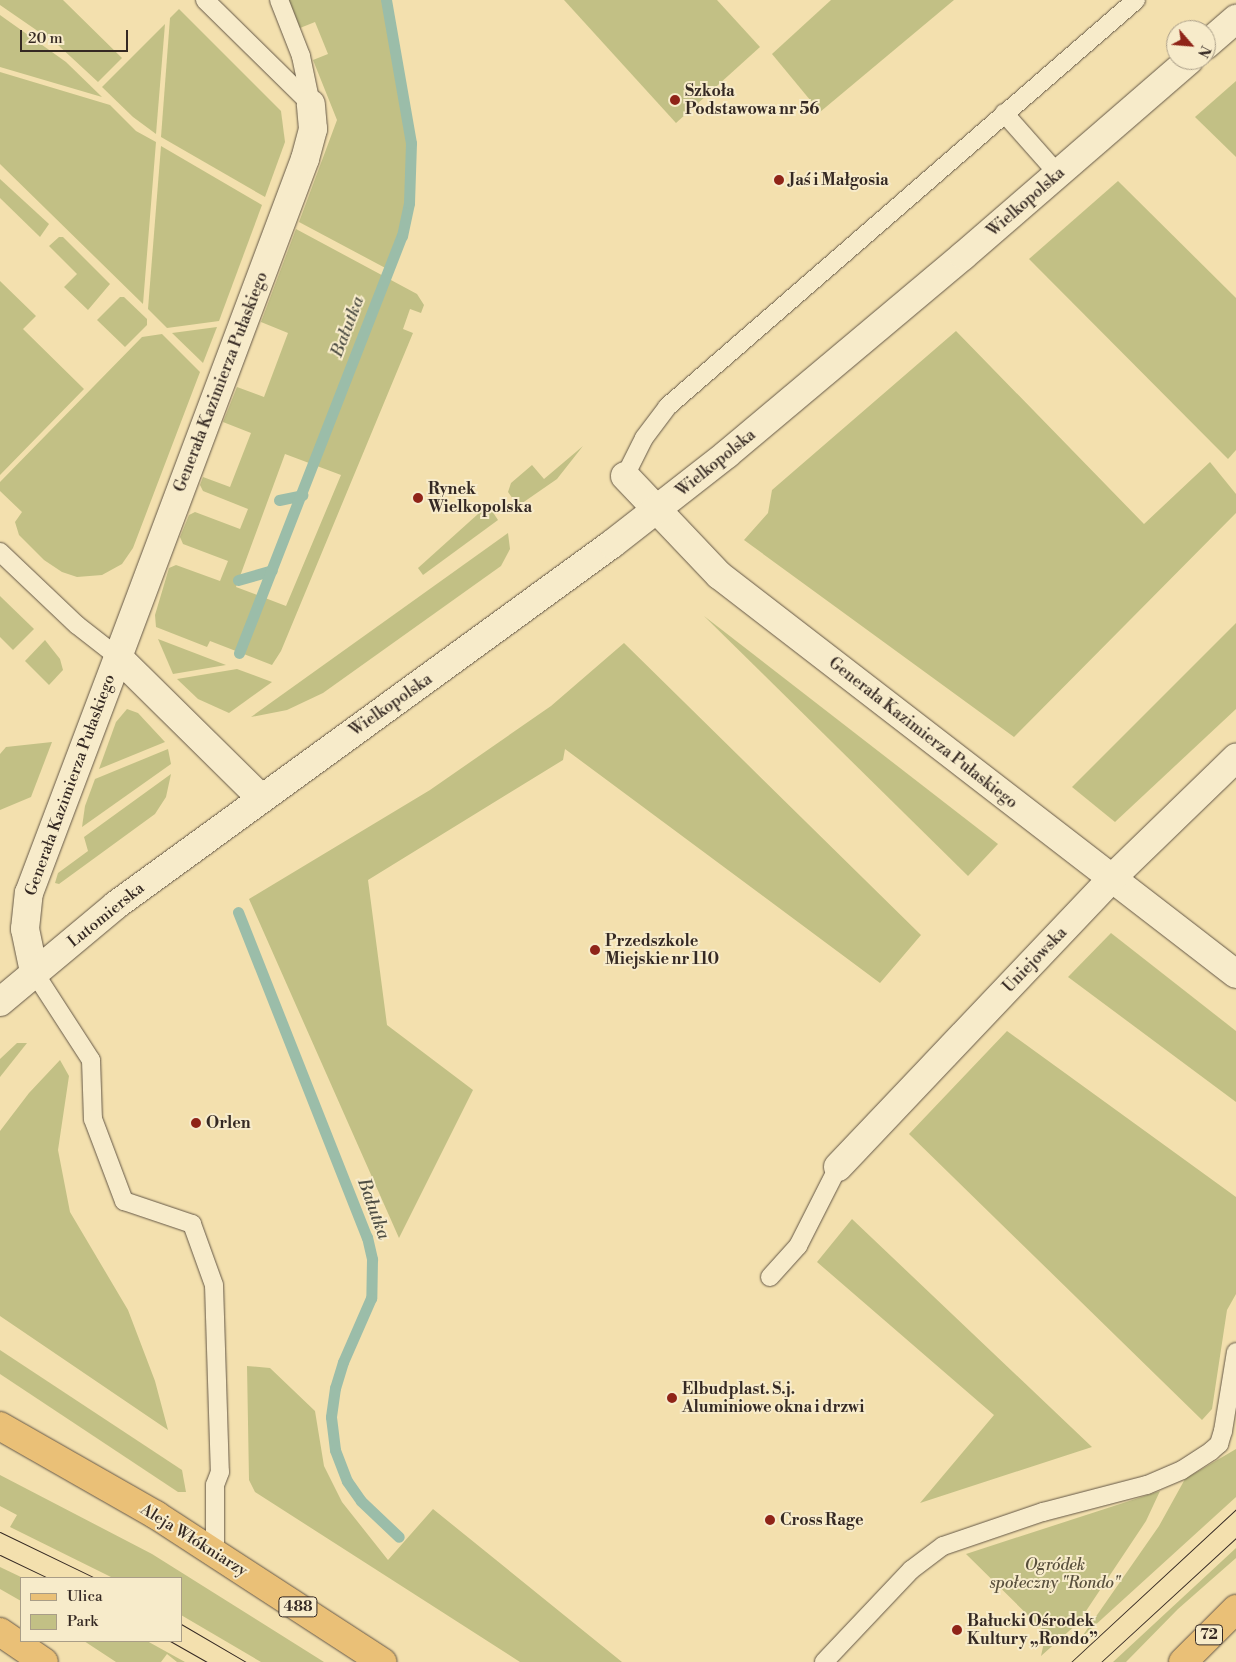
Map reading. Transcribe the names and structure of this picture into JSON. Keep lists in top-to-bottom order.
{
  "streets": {
    "main road": ["Aleja Włókniarzy", "488", "72"],
    "street": [
      "Wielkopolska",
      "Generała Kazimierza Pułaskiego",
      "Lutomierska",
      "Uniejowska"
    ]
  },
  "crossings": [
    ["Wielkopolska", "Generała Kazimierza Pułaskiego"],
    ["Wielkopolska", "Lutomierska"],
    ["Generała Kazimierza Pułaskiego", "Lutomierska"],
    ["Generała Kazimierza Pułaskiego", "Uniejowska"]
  ],
  "water": ["Bałutka"],
  "parks": ["Ogródek społeczny \"Rondo\""],
  "places": [
    "Szkoła Podstawowa nr 56",
    "Jaś i Małgosia",
    "Rynek Wielkopolska",
    "Przedszkole Miejskie nr 110",
    "Orlen",
    "Elbudplast. S.j. Aluminiowe okna i drzwi",
    "Cross Rage",
    "Bałucki Ośrodek Kultury „Rondo”"
  ],
  "legend": ["Ulica", "Park"],
  "scale_bar": "20 m",
  "north": "bottom right"
}
